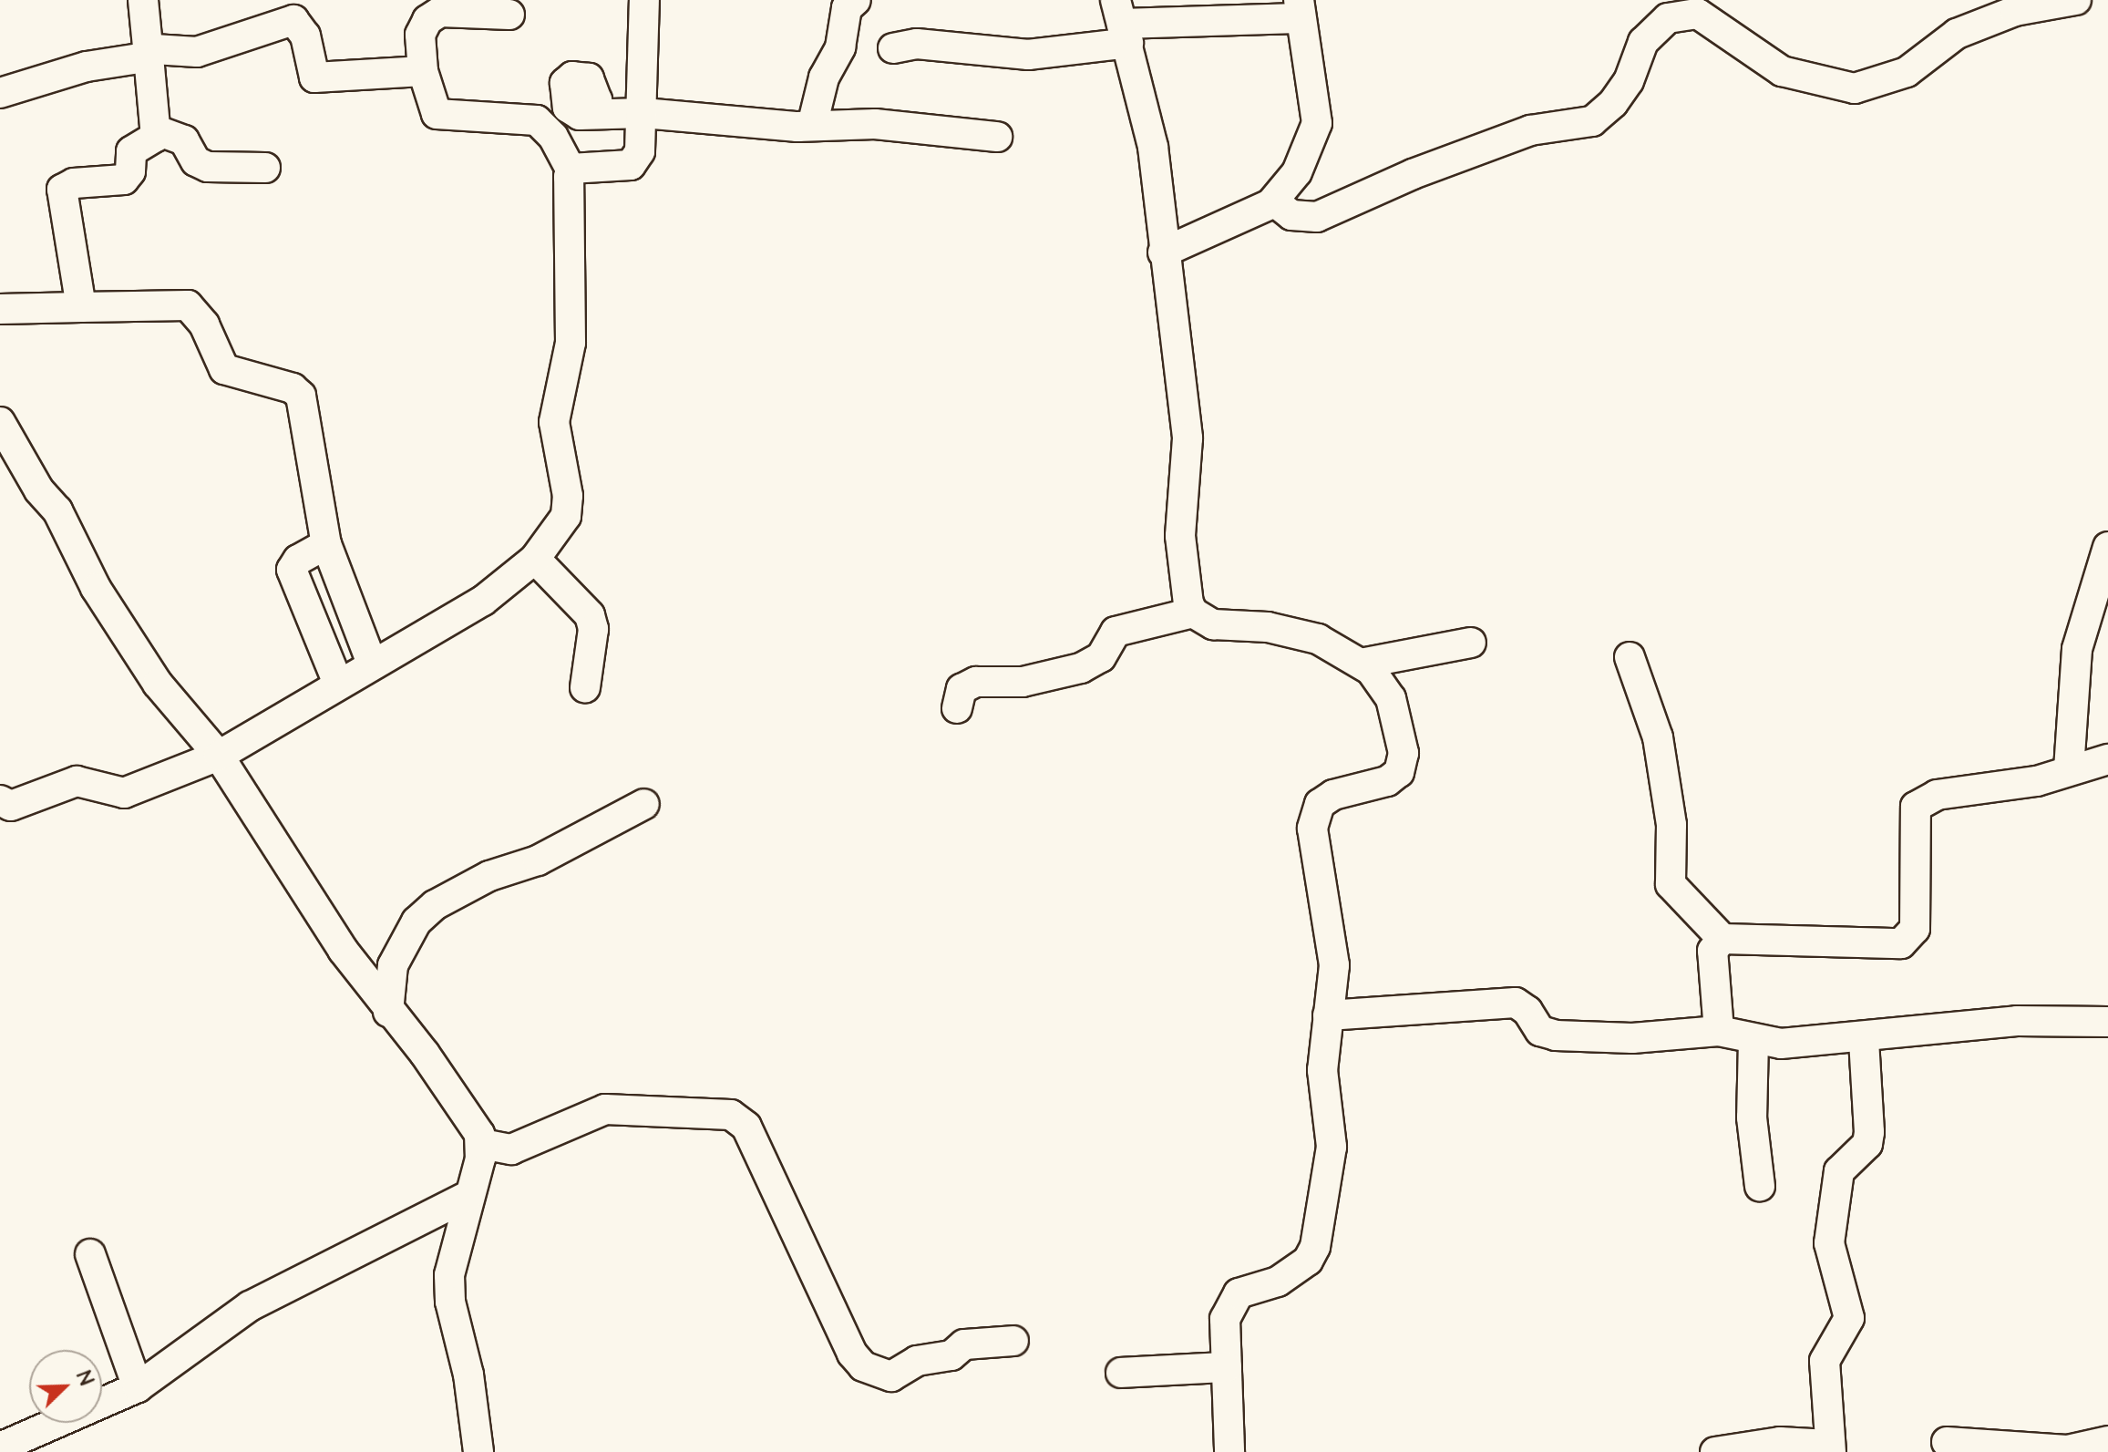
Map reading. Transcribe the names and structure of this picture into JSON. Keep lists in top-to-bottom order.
{
  "north": "top right"
}
